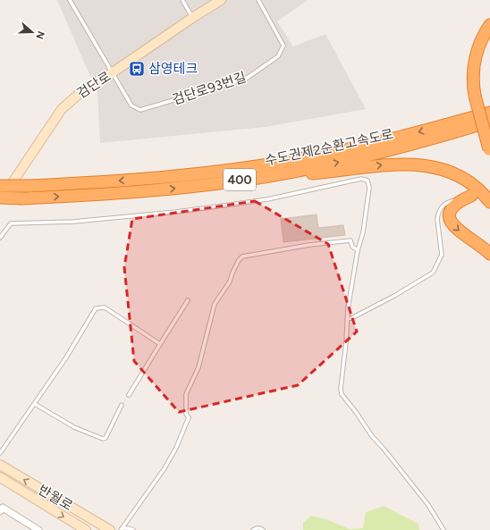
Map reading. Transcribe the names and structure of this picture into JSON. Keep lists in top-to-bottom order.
{
  "streets": {
    "highway": ["수도권제2순환고속도로", "400"],
    "main road": ["검단로", "반월로"],
    "lane": ["검단로93번길"]
  },
  "crossings": [
    ["검단로", "검단로93번길"]
  ],
  "places": {
    "bus stop": ["삼영테크"]
  },
  "north": "right"
}
